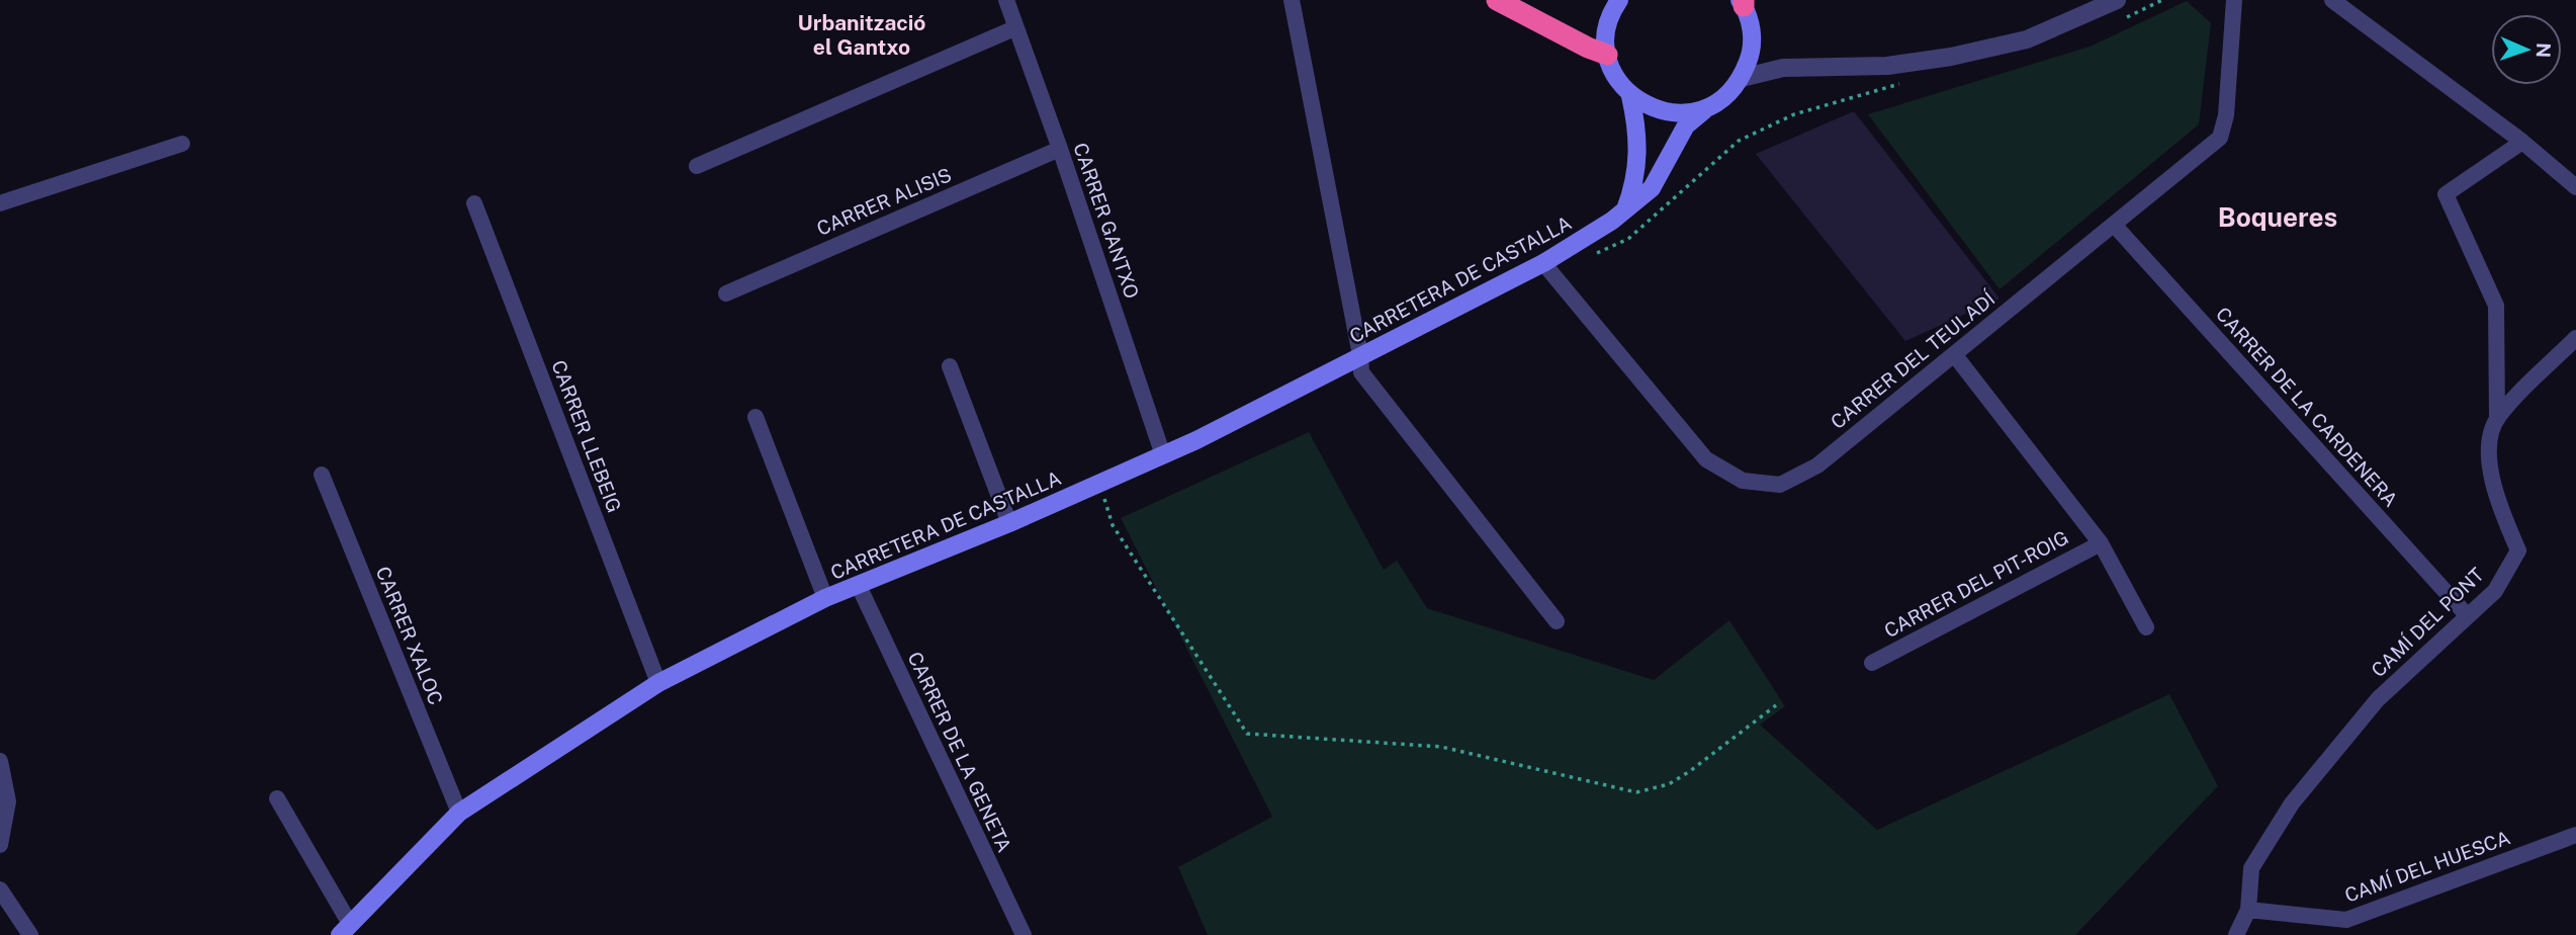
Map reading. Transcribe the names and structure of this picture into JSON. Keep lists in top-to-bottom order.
{
  "streets": {
    "main road": ["CARRETERA DE CASTALLA"],
    "street": [
      "CARRER ALISIS",
      "CARRER GANTXO",
      "CARRER DEL TEULADÍ",
      "CARRER DE LA CARDENERA",
      "CARRER LLEBEIG",
      "CARRER DEL PIT-ROIG",
      "CAMÍ DEL PONT",
      "CARRER XALOC",
      "CARRER DE LA GENETA",
      "CAMÍ DEL HUESCA"
    ]
  },
  "crossings": [
    ["CARRER ALISIS", "CARRER GANTXO"],
    ["CARRER GANTXO", "CARRETERA DE CASTALLA"],
    ["CARRETERA DE CASTALLA", "CARRER DEL TEULADÍ"],
    ["CARRETERA DE CASTALLA", "CARRER LLEBEIG"],
    ["CARRETERA DE CASTALLA", "CARRER XALOC"],
    ["CARRETERA DE CASTALLA", "CARRER DE LA GENETA"],
    ["CARRER DEL TEULADÍ", "CARRER DE LA CARDENERA"],
    ["CARRER DEL TEULADÍ", "CARRER DEL PIT-ROIG"],
    ["CARRER DE LA CARDENERA", "CAMÍ DEL PONT"],
    ["CAMÍ DEL PONT", "CAMÍ DEL HUESCA"]
  ],
  "districts": ["Urbanització el Gantxo", "Boqueres"],
  "north": "right"
}
